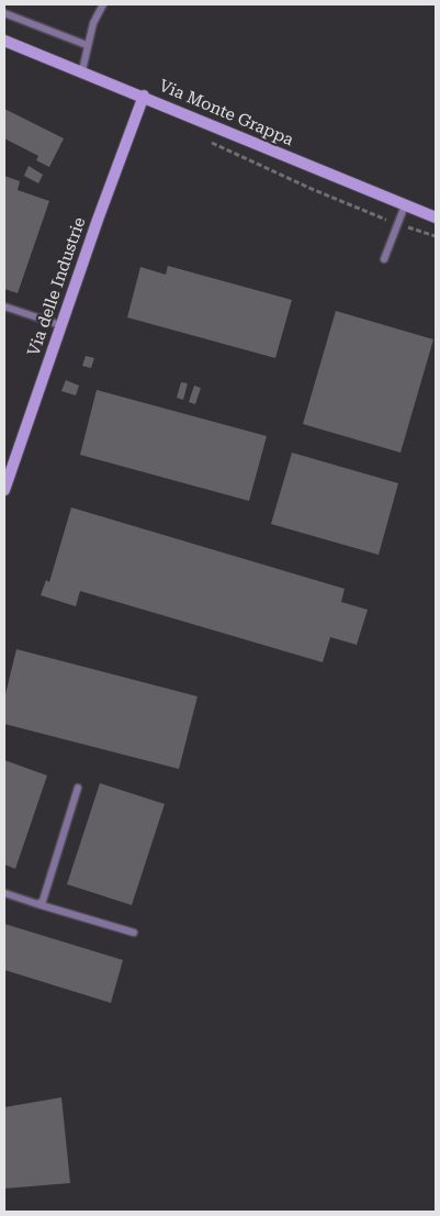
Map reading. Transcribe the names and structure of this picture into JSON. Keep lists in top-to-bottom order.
{
  "streets": {
    "street": ["Via Monte Grappa", "Via delle Industrie"]
  },
  "crossings": [
    ["Via Monte Grappa", "Via delle Industrie"]
  ]
}
